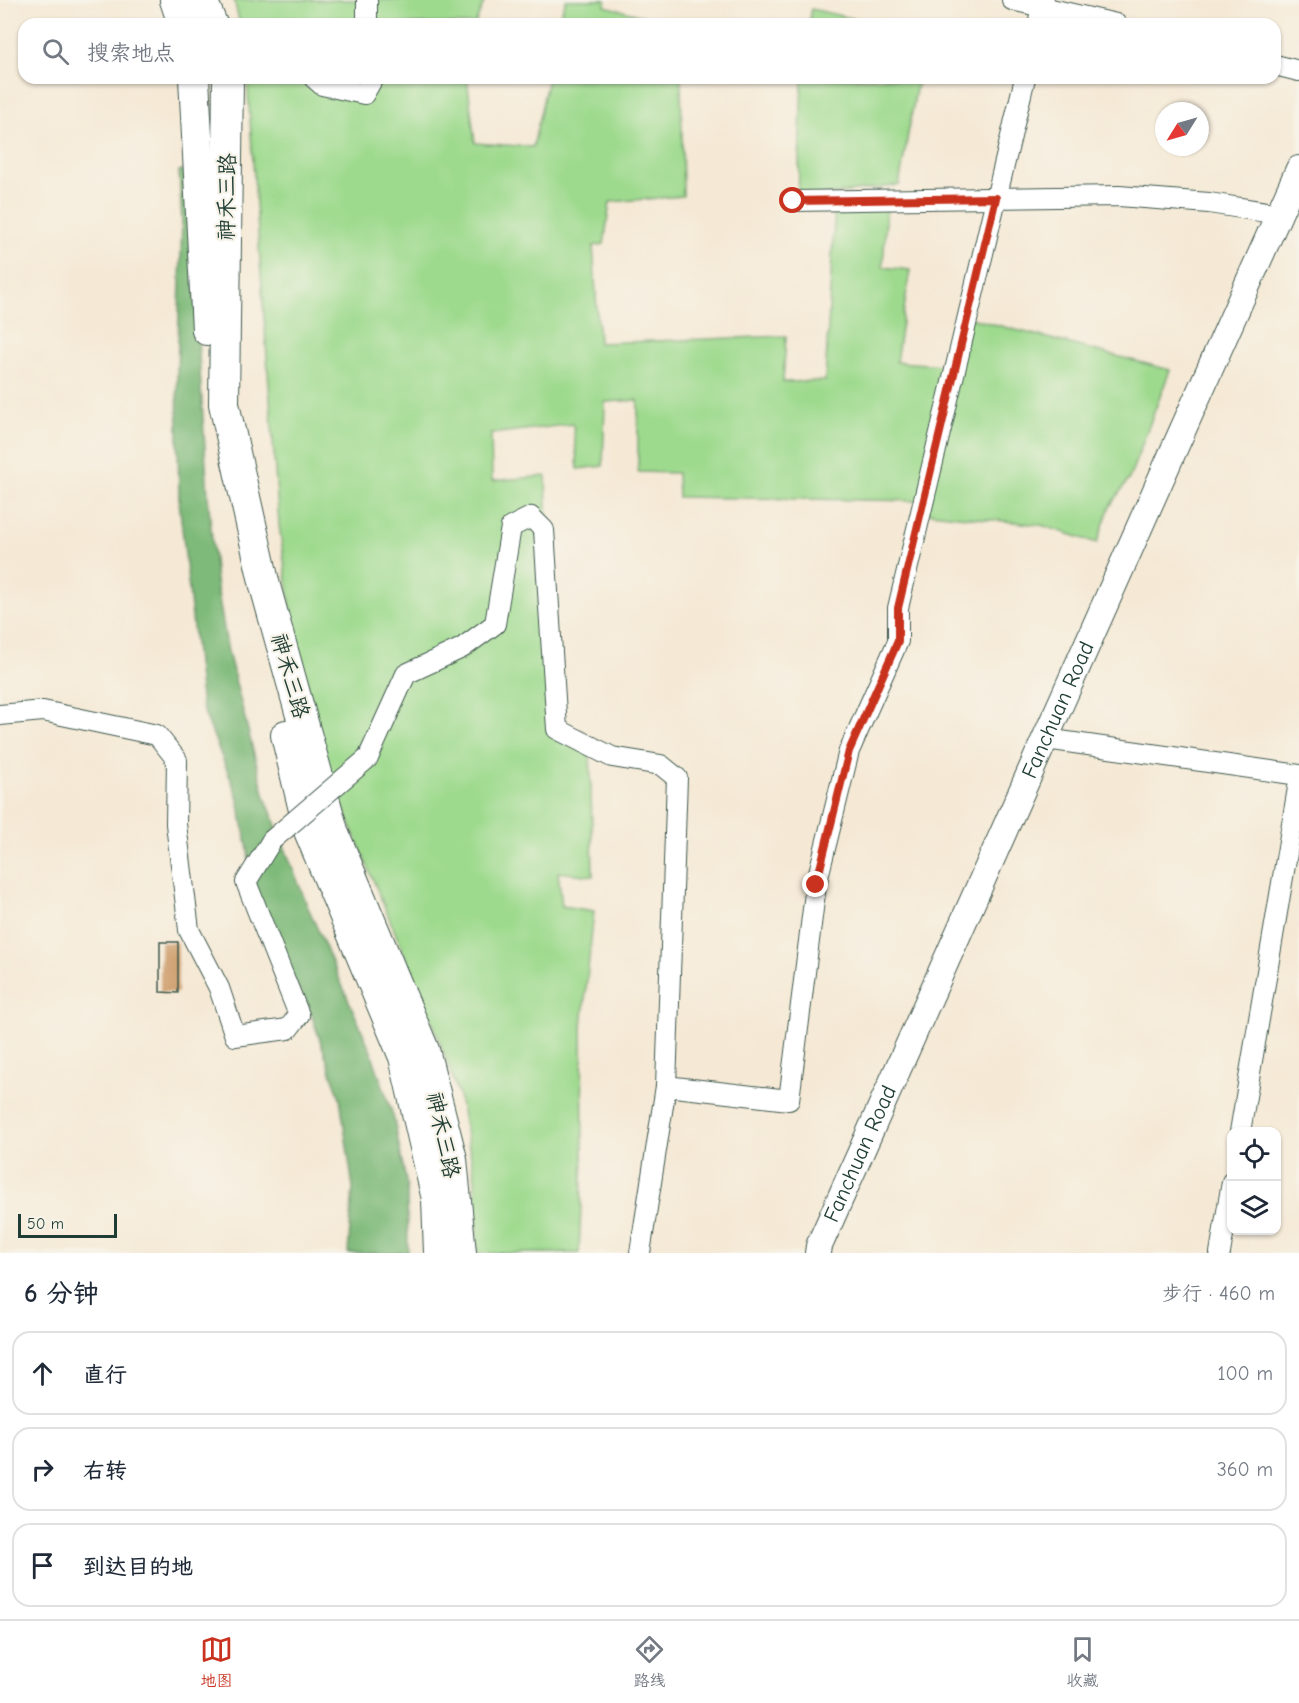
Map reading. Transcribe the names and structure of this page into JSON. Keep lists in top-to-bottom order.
{
  "streets": {
    "highway": ["神禾三路"],
    "main road": ["Fanchuan Road"]
  },
  "scale_bar": "50 m",
  "north": "bottom left",
  "page": {
    "search": "搜索地点",
    "scale": "50 m",
    "heading": ["6 分钟", "步行 · 460 m"],
    "list": [
      ["直行", "100 m"],
      ["右转", "360 m"],
      "到达目的地"
    ],
    "nav": ["地图", "路线", "收藏"]
  }
}
